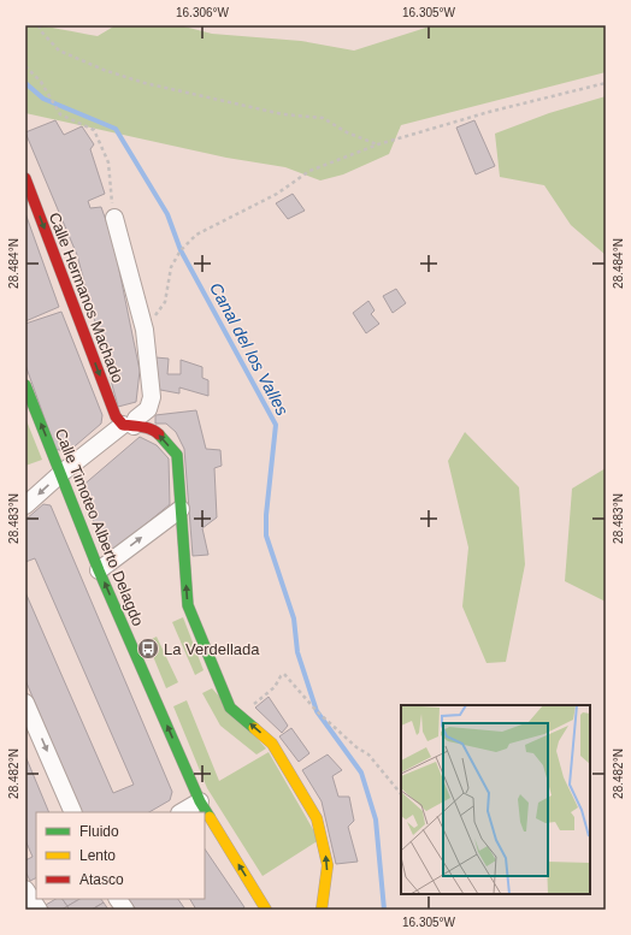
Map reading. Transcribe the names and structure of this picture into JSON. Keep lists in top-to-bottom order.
{
  "streets": {
    "street": ["Calle Hermanos Machado", "Calle Timoteo Alberto Delagdo"]
  },
  "water": ["Canal del los Valles"],
  "places": {
    "bus stop": ["La Verdellada"]
  },
  "legend": ["Fluido", "Lento", "Atasco"],
  "coordinates": [
    "16.306°W",
    "16.305°W",
    "28.484°N",
    "28.483°N",
    "28.482°N"
  ]
}
